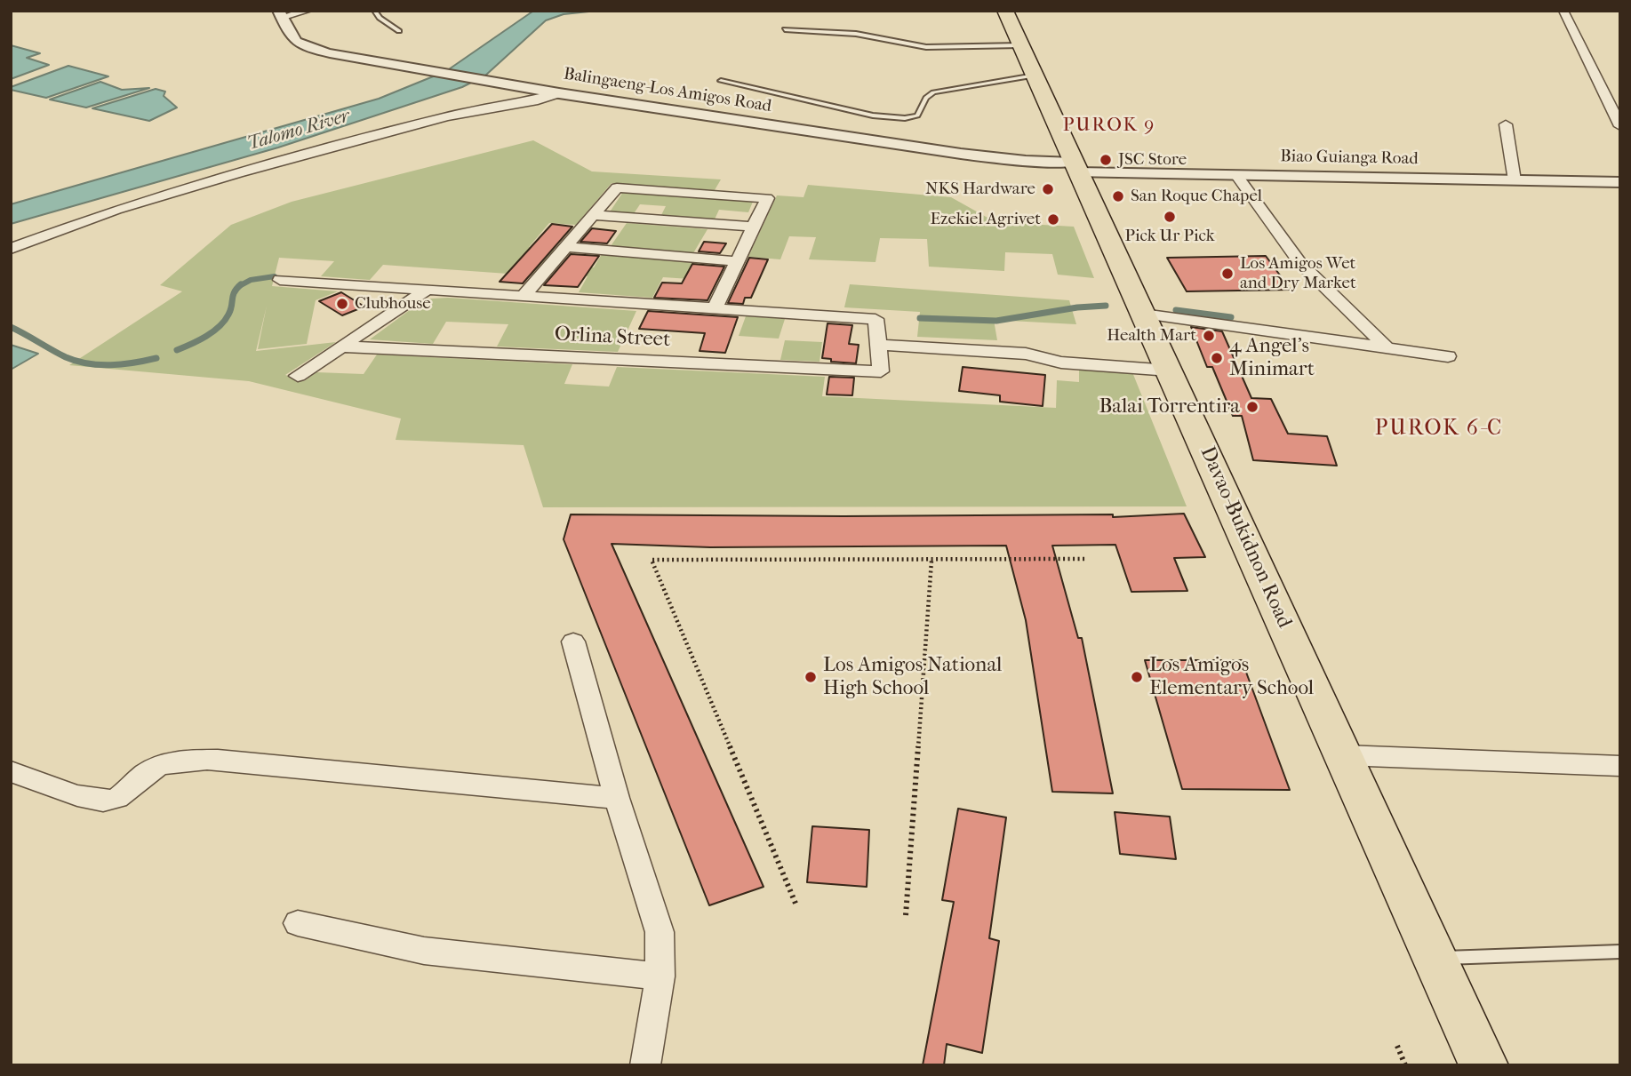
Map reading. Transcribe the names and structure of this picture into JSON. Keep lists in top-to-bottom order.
{
  "streets": {
    "highway": ["Davao-Bukidnon Road"],
    "street": ["Balingaeng-Los Amigos Road", "Biao Guianga Road", "Orlina Street"]
  },
  "crossings": [
    ["Balingaeng-Los Amigos Road", "Biao Guianga Road"],
    ["Balingaeng-Los Amigos Road", "Davao-Bukidnon Road"],
    ["Biao Guianga Road", "Davao-Bukidnon Road"]
  ],
  "districts": ["PUROK 9", "PUROK 6-C"],
  "water": ["Talomo River"],
  "places": [
    "JSC Store",
    "NKS Hardware",
    "San Roque Chapel",
    "Pick Ur Pick",
    "Ezekiel Agrivet",
    "Los Amigos Wet and Dry Market",
    "Clubhouse",
    "Health Mart",
    "4 Angel's Minimart",
    "Balai Torrentira",
    "Los Amigos National High School",
    "Los Amigos Elementary School"
  ]
}
